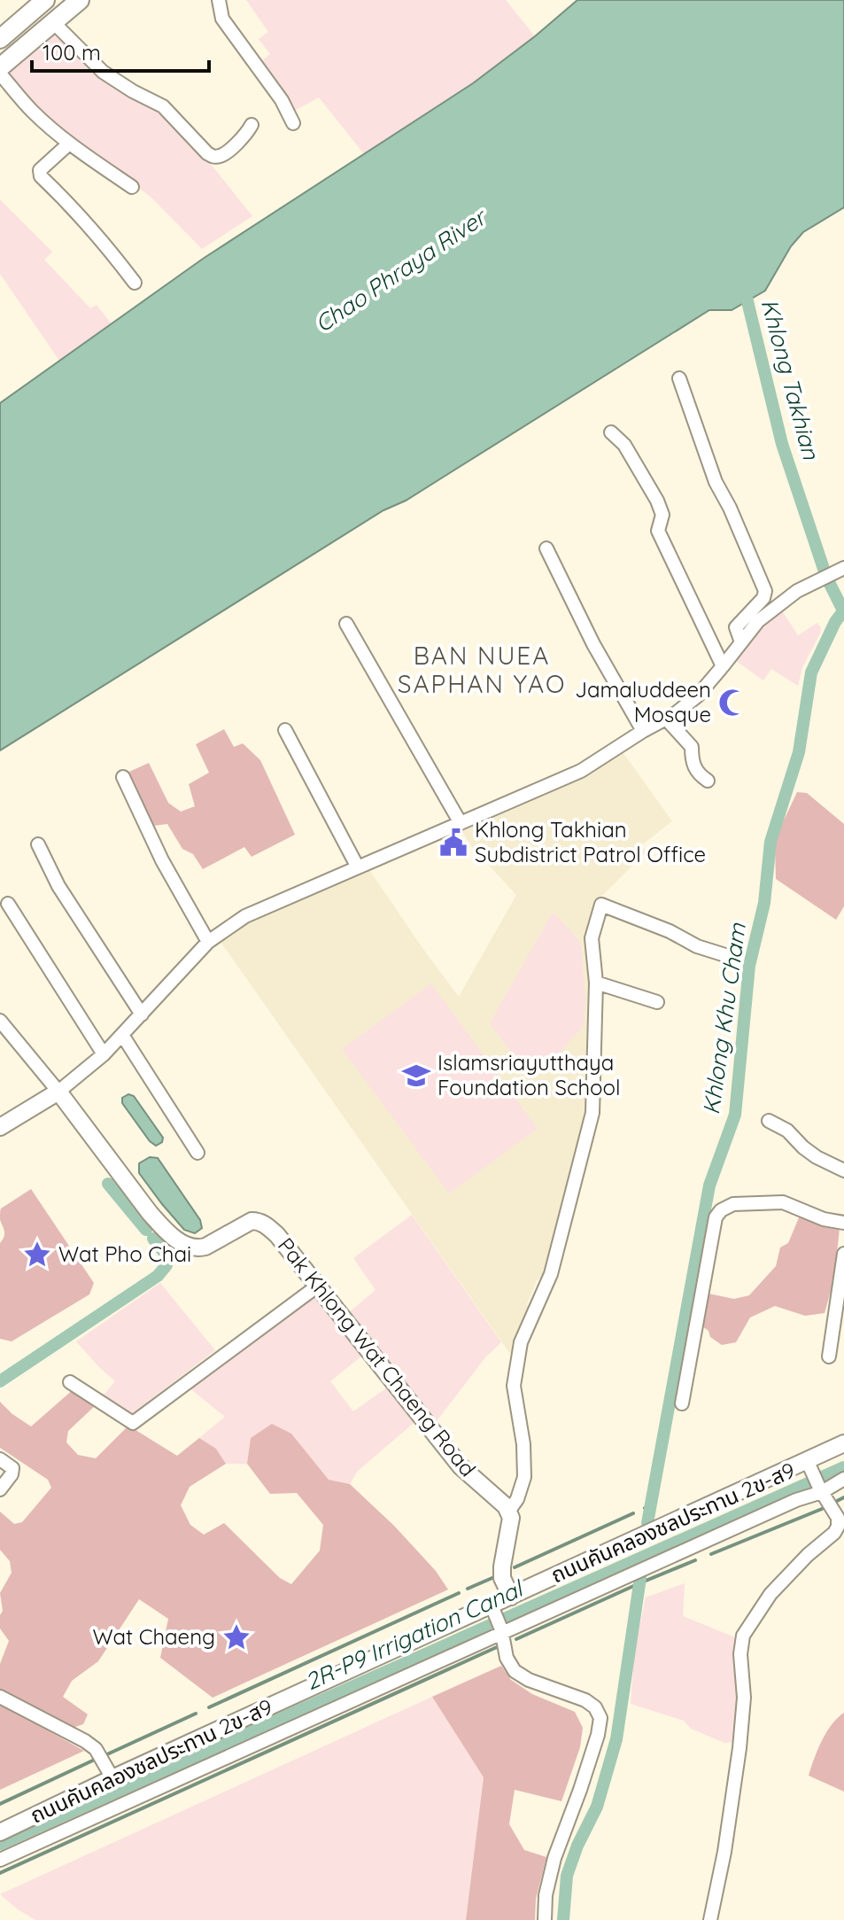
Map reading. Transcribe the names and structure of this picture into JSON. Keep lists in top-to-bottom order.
{
  "streets": {
    "street": ["Pak Khlong Wat Chaeng Road", "ถนนคันคลองชลประทาน 2ข-ส9"]
  },
  "districts": ["BAN NUEA SAPHAN YAO"],
  "water": [
    "Chao Phraya River",
    "Khlong Takhian",
    "Khlong Khu Cham",
    "2R-P9 Irrigation Canal"
  ],
  "places": {
    "mosque": ["Jamaluddeen Mosque"],
    "public building": ["Khlong Takhian Subdistrict Patrol Office"],
    "school or university": ["Islamsriayutthaya Foundation School"],
    "place": ["Wat Pho Chai", "Wat Chaeng"]
  },
  "scale_bar": "100 m"
}
